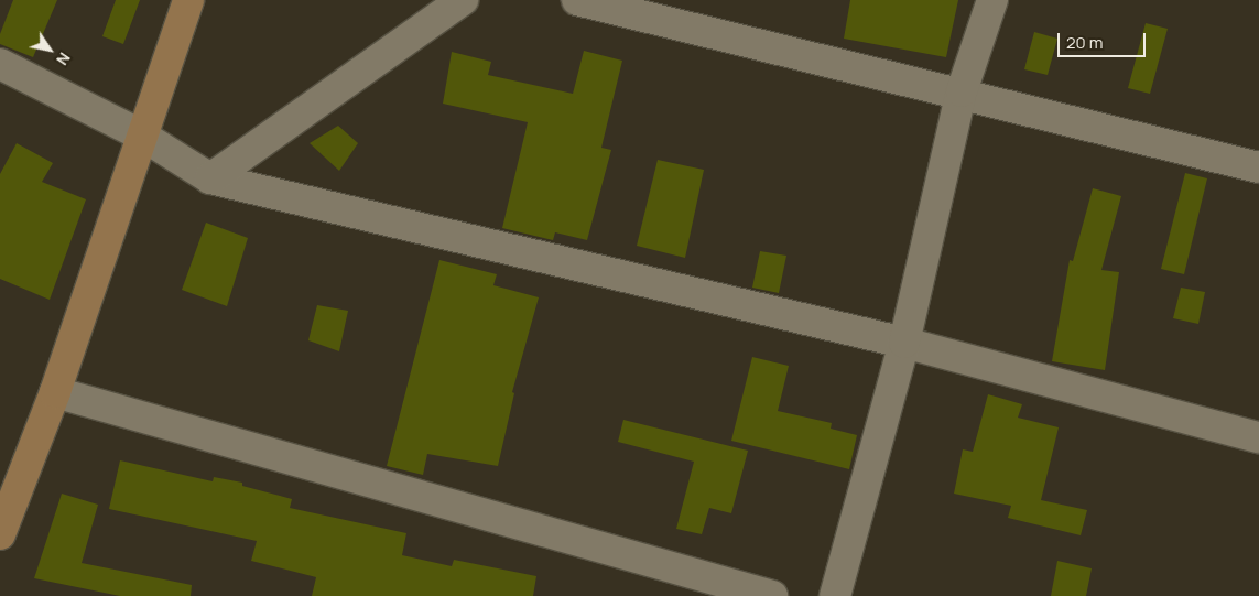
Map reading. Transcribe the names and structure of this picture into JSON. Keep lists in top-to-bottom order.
{
  "scale_bar": "20 m",
  "north": "bottom right"
}
